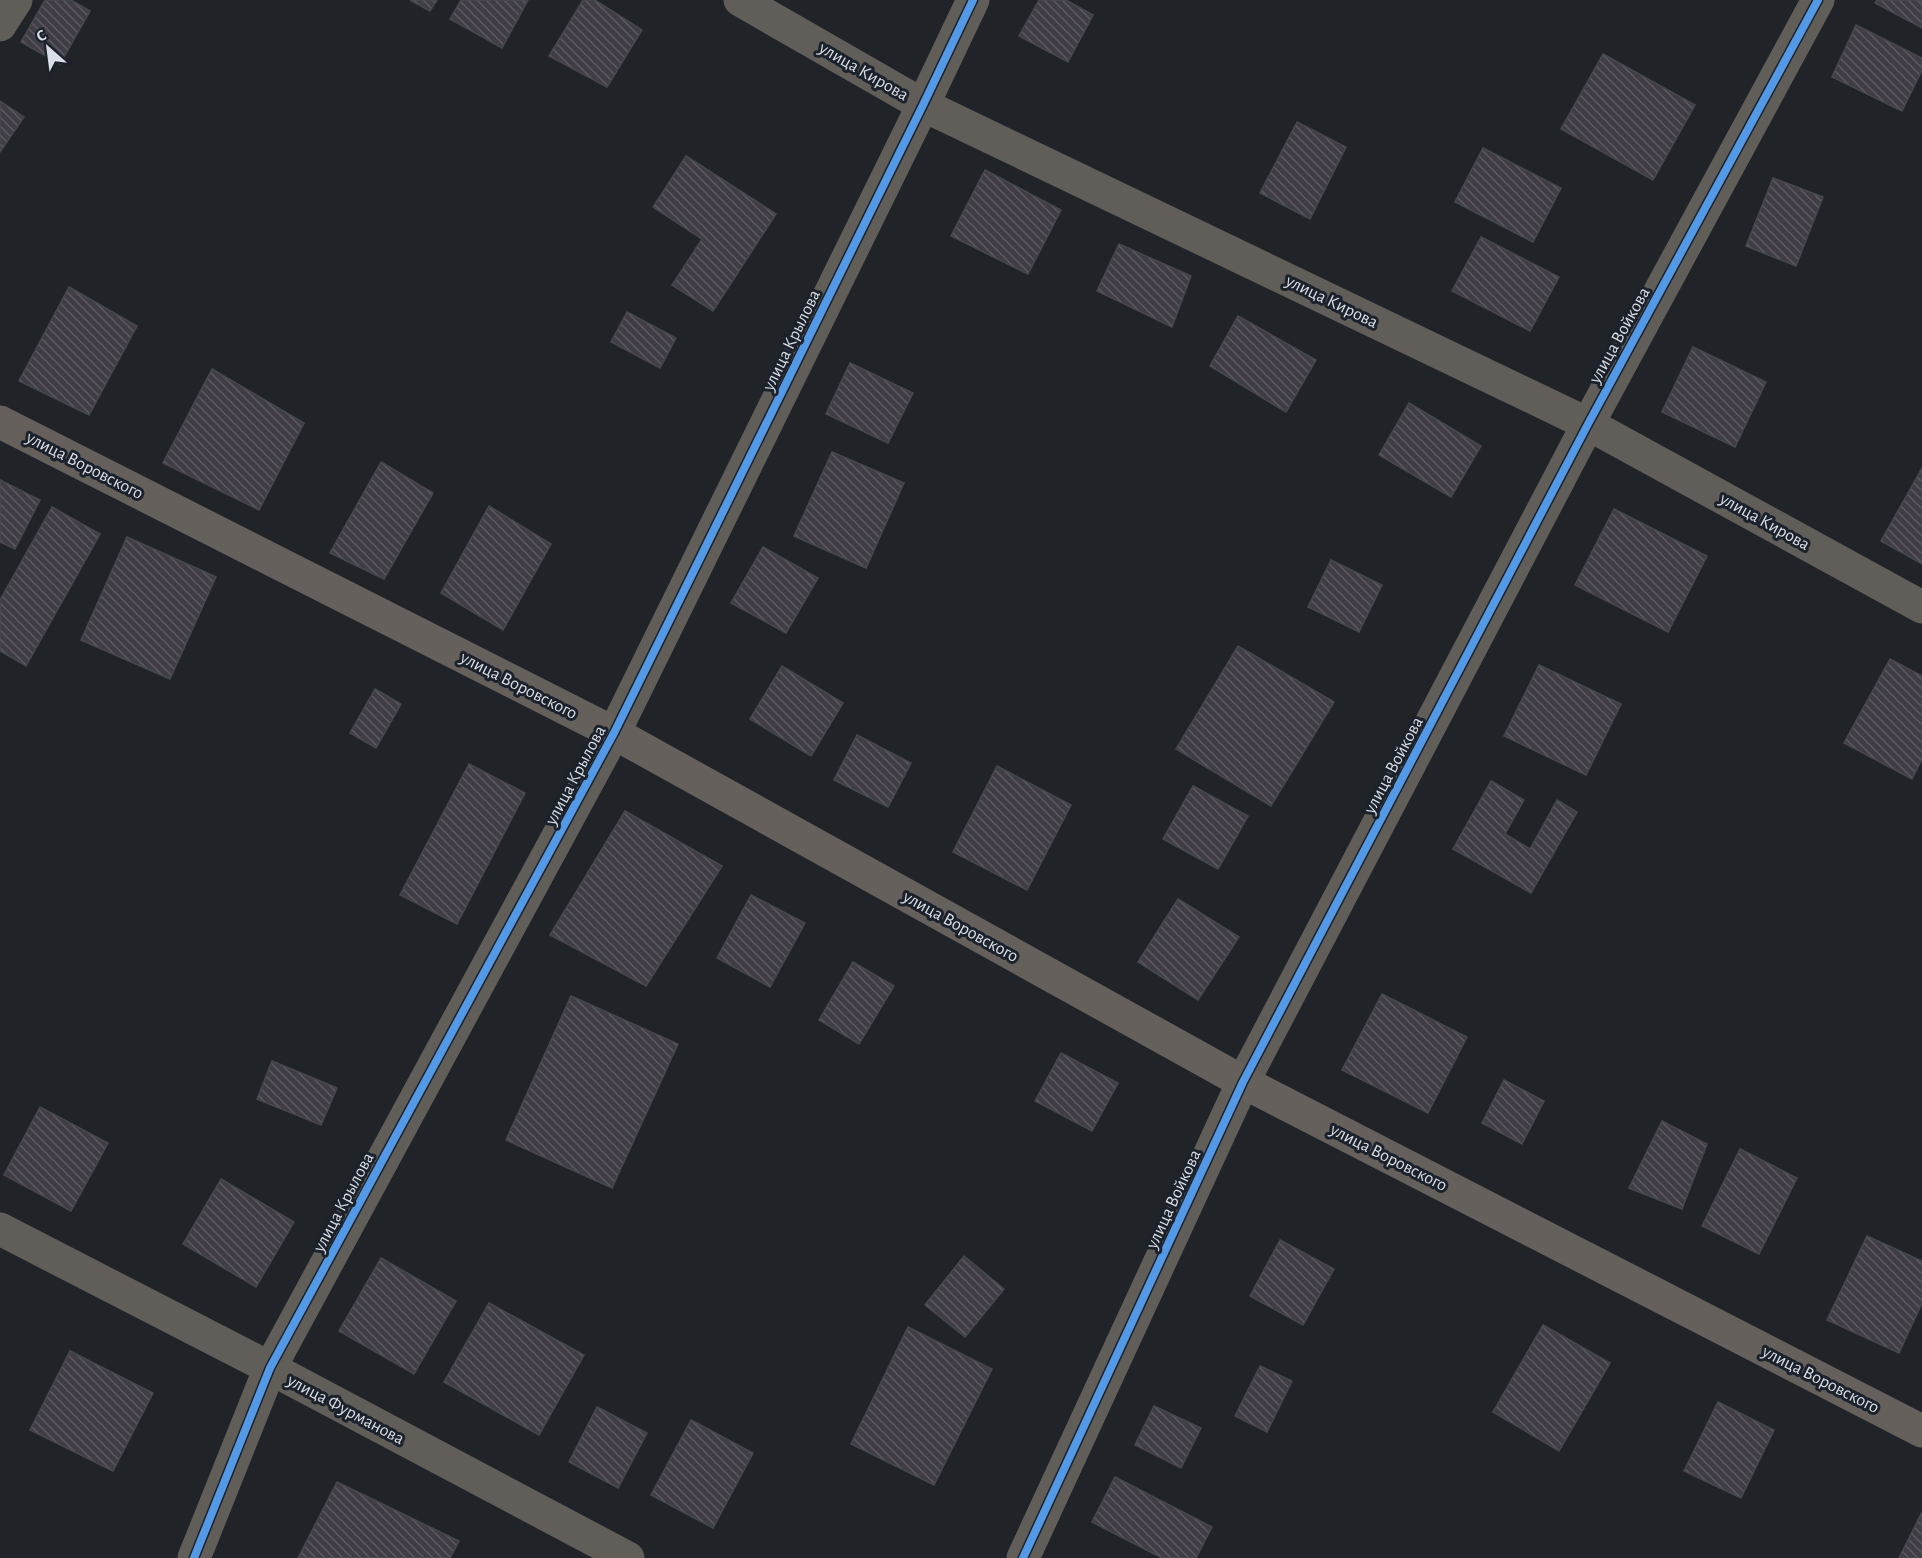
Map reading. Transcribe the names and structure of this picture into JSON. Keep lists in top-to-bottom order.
{
  "streets": {
    "main road": ["улица Воровского"],
    "street": [
      "улица Кирова",
      "улица Войкова",
      "улица Крылова",
      "улица Фурманова"
    ]
  },
  "crossings": [
    ["улица Кирова", "улица Войкова"],
    ["улица Кирова", "улица Крылова"],
    ["улица Войкова", "улица Воровского"],
    ["улица Крылова", "улица Воровского"],
    ["улица Крылова", "улица Фурманова"]
  ],
  "north": "top left"
}
